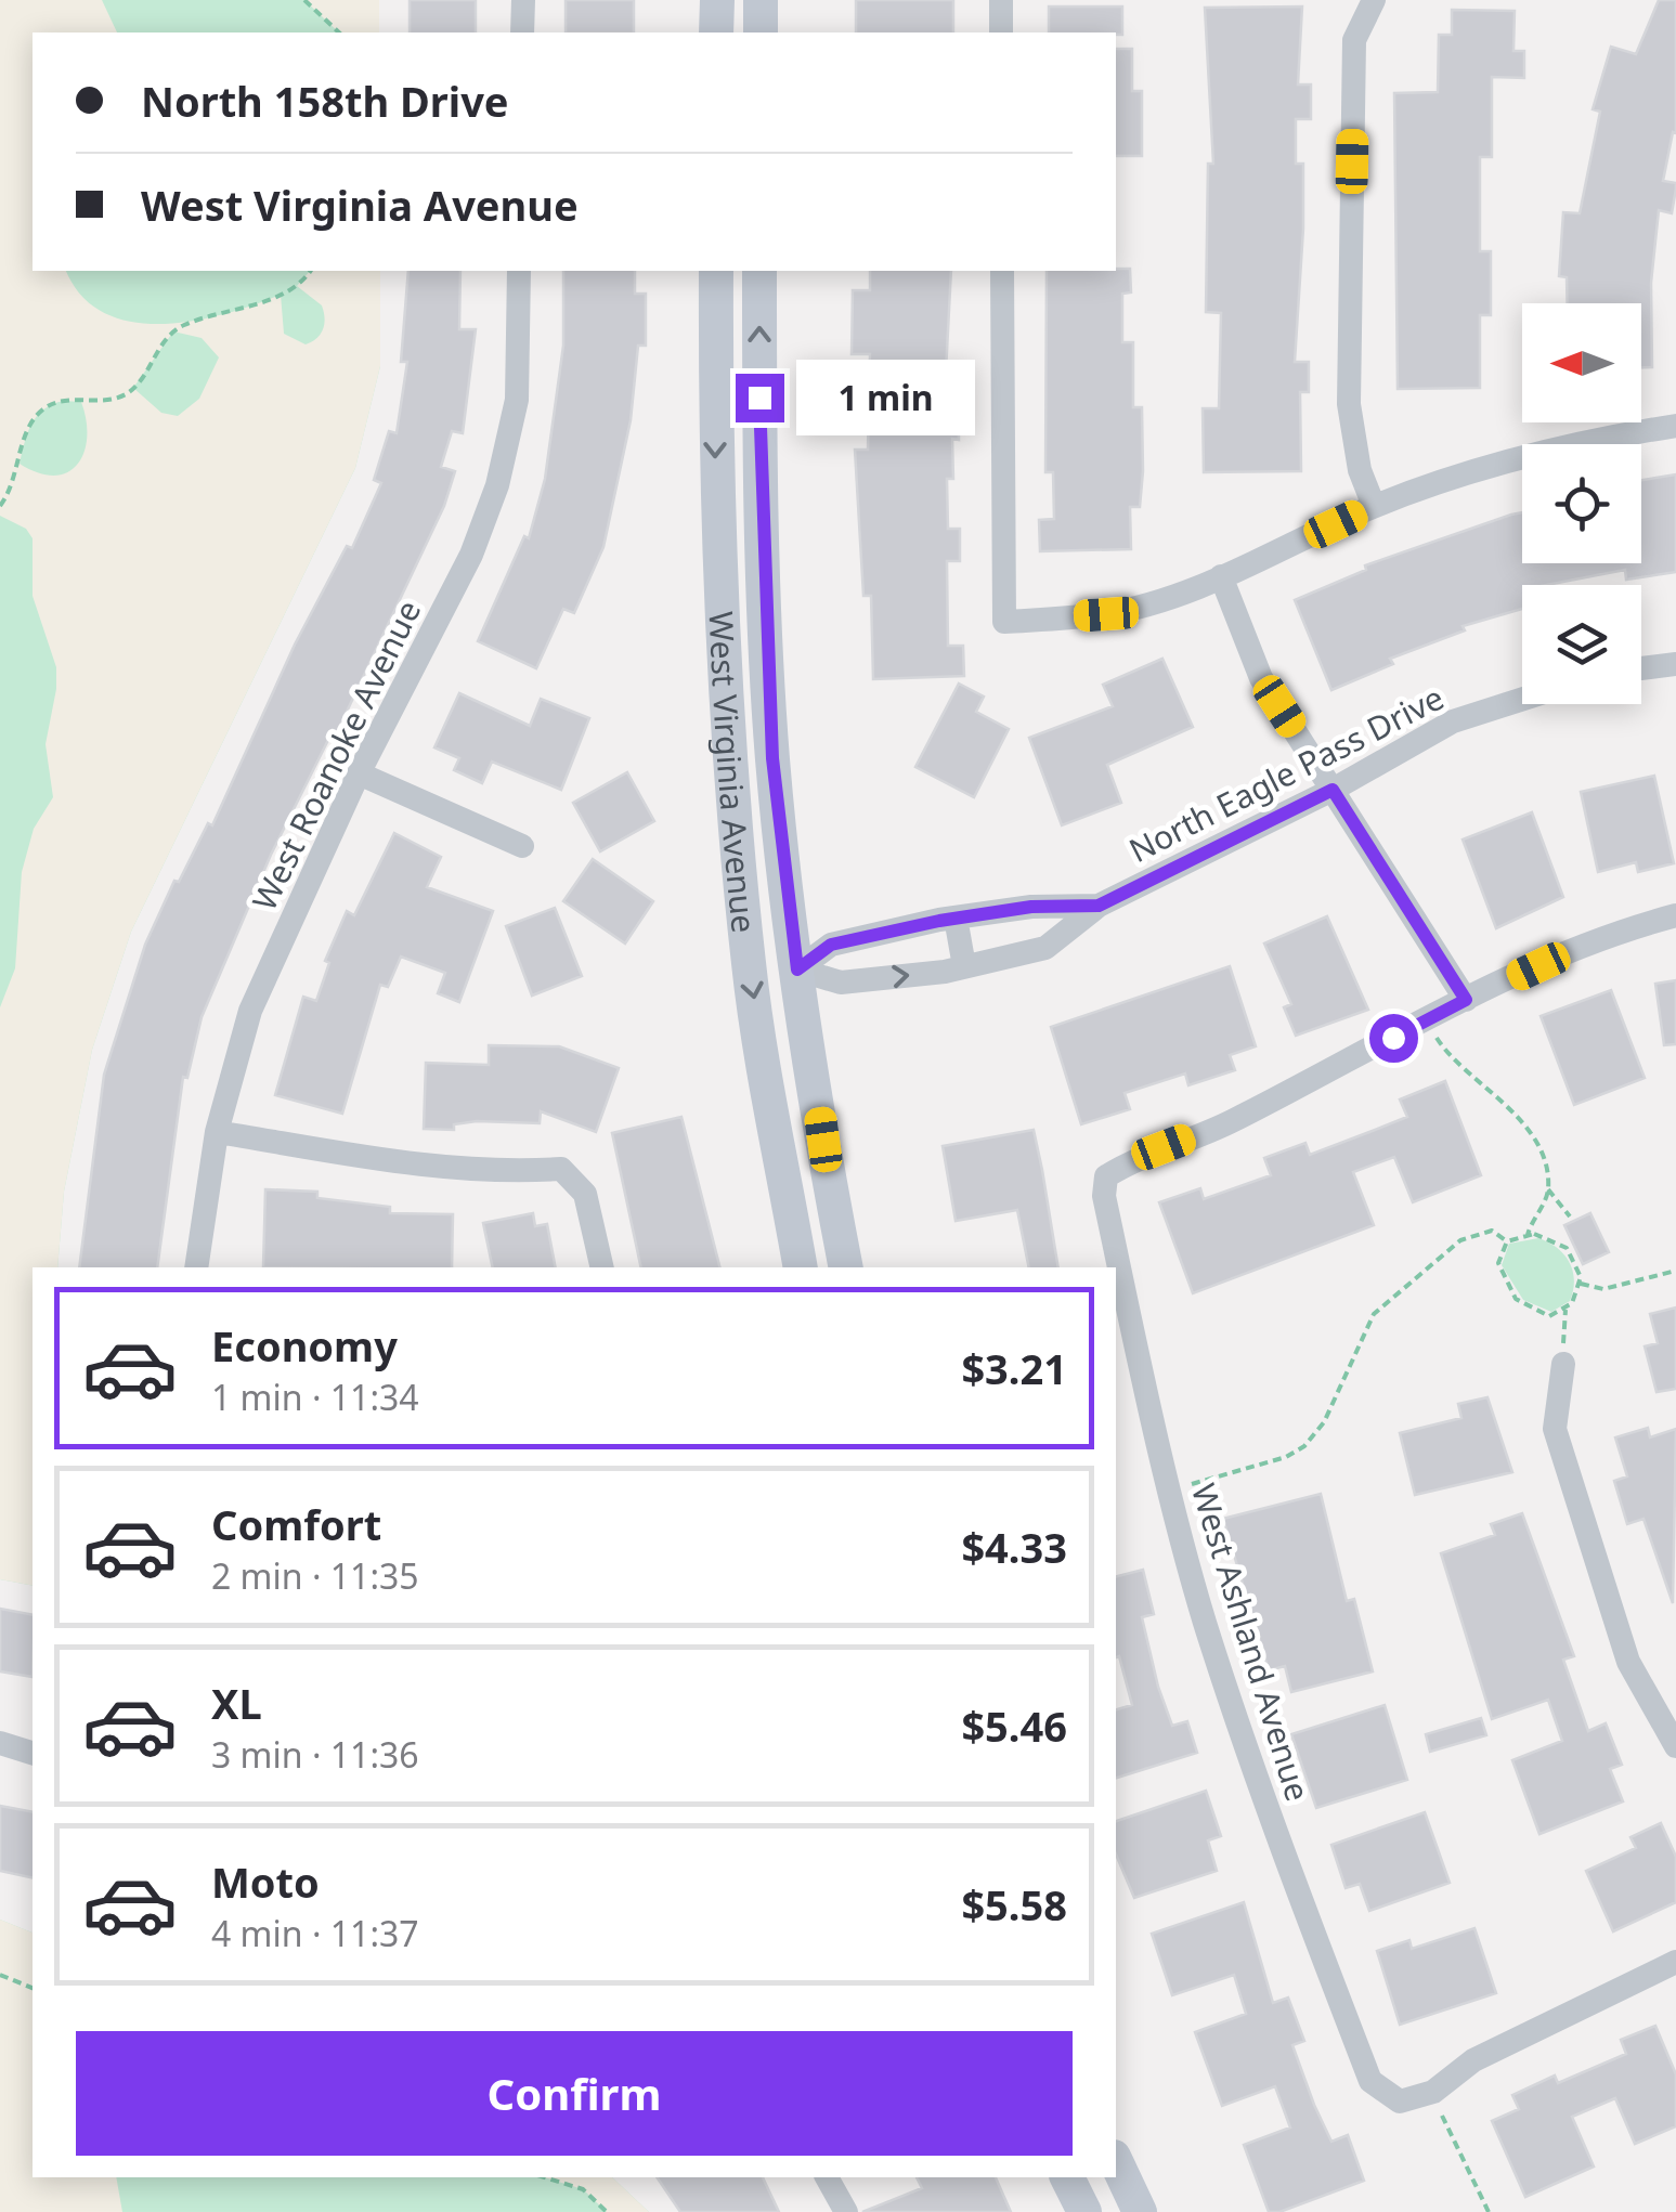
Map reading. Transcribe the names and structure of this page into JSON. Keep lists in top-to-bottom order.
{
  "streets": {
    "main road": ["West Virginia Avenue"],
    "street": ["West Roanoke Avenue", "North Eagle Pass Drive", "West Ashland Avenue"]
  },
  "crossings": [
    ["West Virginia Avenue", "North Eagle Pass Drive"]
  ],
  "north": "left",
  "page": {
    "banner": ["North 158th Drive", "West Virginia Avenue"],
    "bubble": "1 min",
    "list": [
      {
        "name": "Economy",
        "note": "1 min · 11:34",
        "value": "$3.21"
      },
      {
        "name": "Comfort",
        "note": "2 min · 11:35",
        "value": "$4.33"
      },
      {
        "name": "XL",
        "note": "3 min · 11:36",
        "value": "$5.46"
      },
      {
        "name": "Moto",
        "note": "4 min · 11:37",
        "value": "$5.58"
      }
    ],
    "buttons": "Confirm"
  }
}
